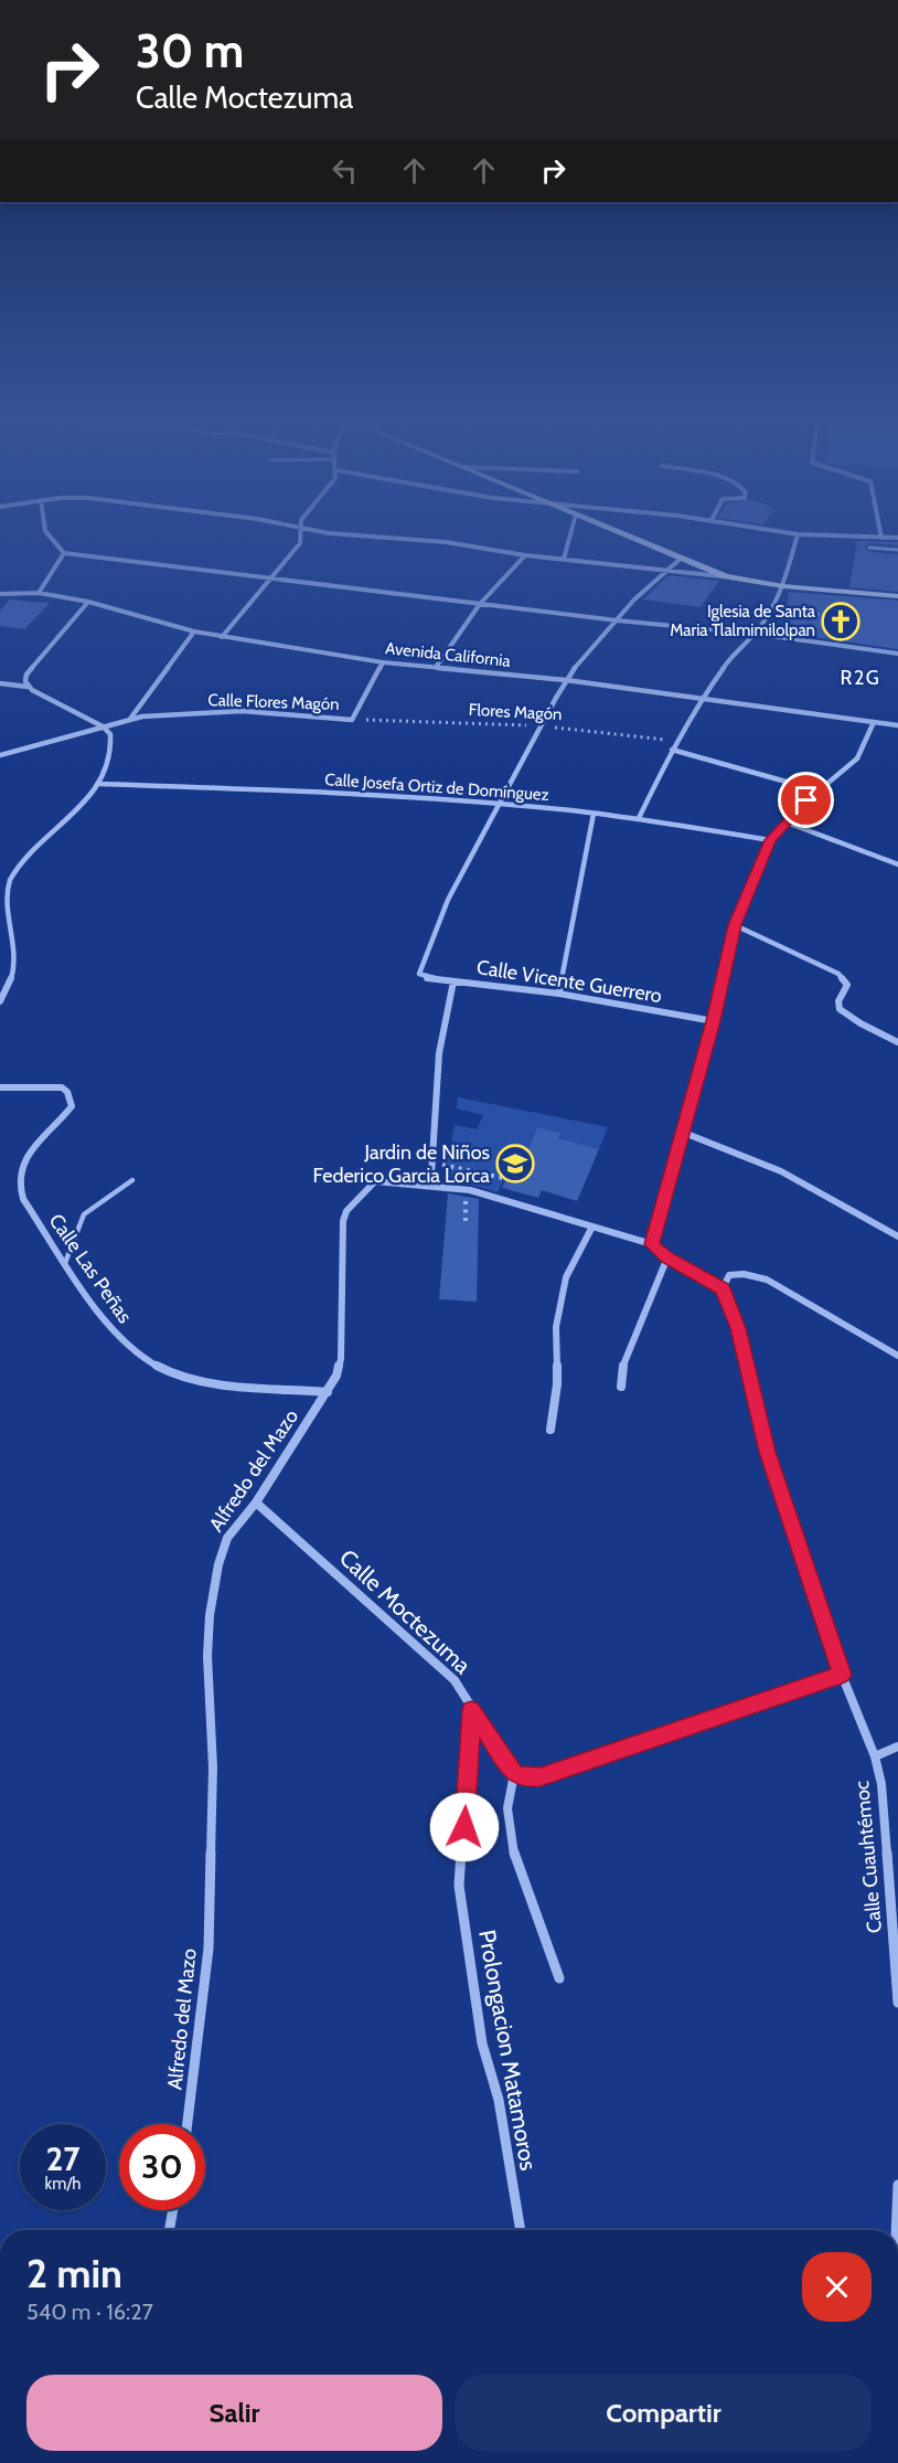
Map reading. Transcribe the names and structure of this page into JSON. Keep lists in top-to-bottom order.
{
  "streets": {
    "street": [
      "Avenida California",
      "Calle Flores Magón",
      "Calle Josefa Ortiz de Domínguez",
      "Calle Vicente Guerrero",
      "Calle Las Peñas",
      "Alfredo del Mazo",
      "Calle Moctezuma",
      "Calle Cuauhtémoc",
      "Prolongacion Matamoros"
    ],
    "path": ["Flores Magón"]
  },
  "crossings": [
    ["Calle Flores Magón", "Flores Magón"],
    ["Calle Josefa Ortiz de Domínguez", "Calle Vicente Guerrero"],
    ["Calle Las Peñas", "Alfredo del Mazo"],
    ["Alfredo del Mazo", "Calle Moctezuma"],
    ["Calle Moctezuma", "Prolongacion Matamoros"]
  ],
  "districts": ["R2G"],
  "places": {
    "church": ["Iglesia de Santa Maria Tlalmimilolpan"],
    "school or university": ["Jardin de Niños Federico Garcia Lorca"]
  },
  "page": {
    "turn": ["30 m", "Calle Moctezuma"],
    "speed": "27 km/h",
    "limit": "30",
    "heading": ["2 min", "540 m · 16:27"],
    "buttons": ["Salir", "Compartir"]
  }
}
